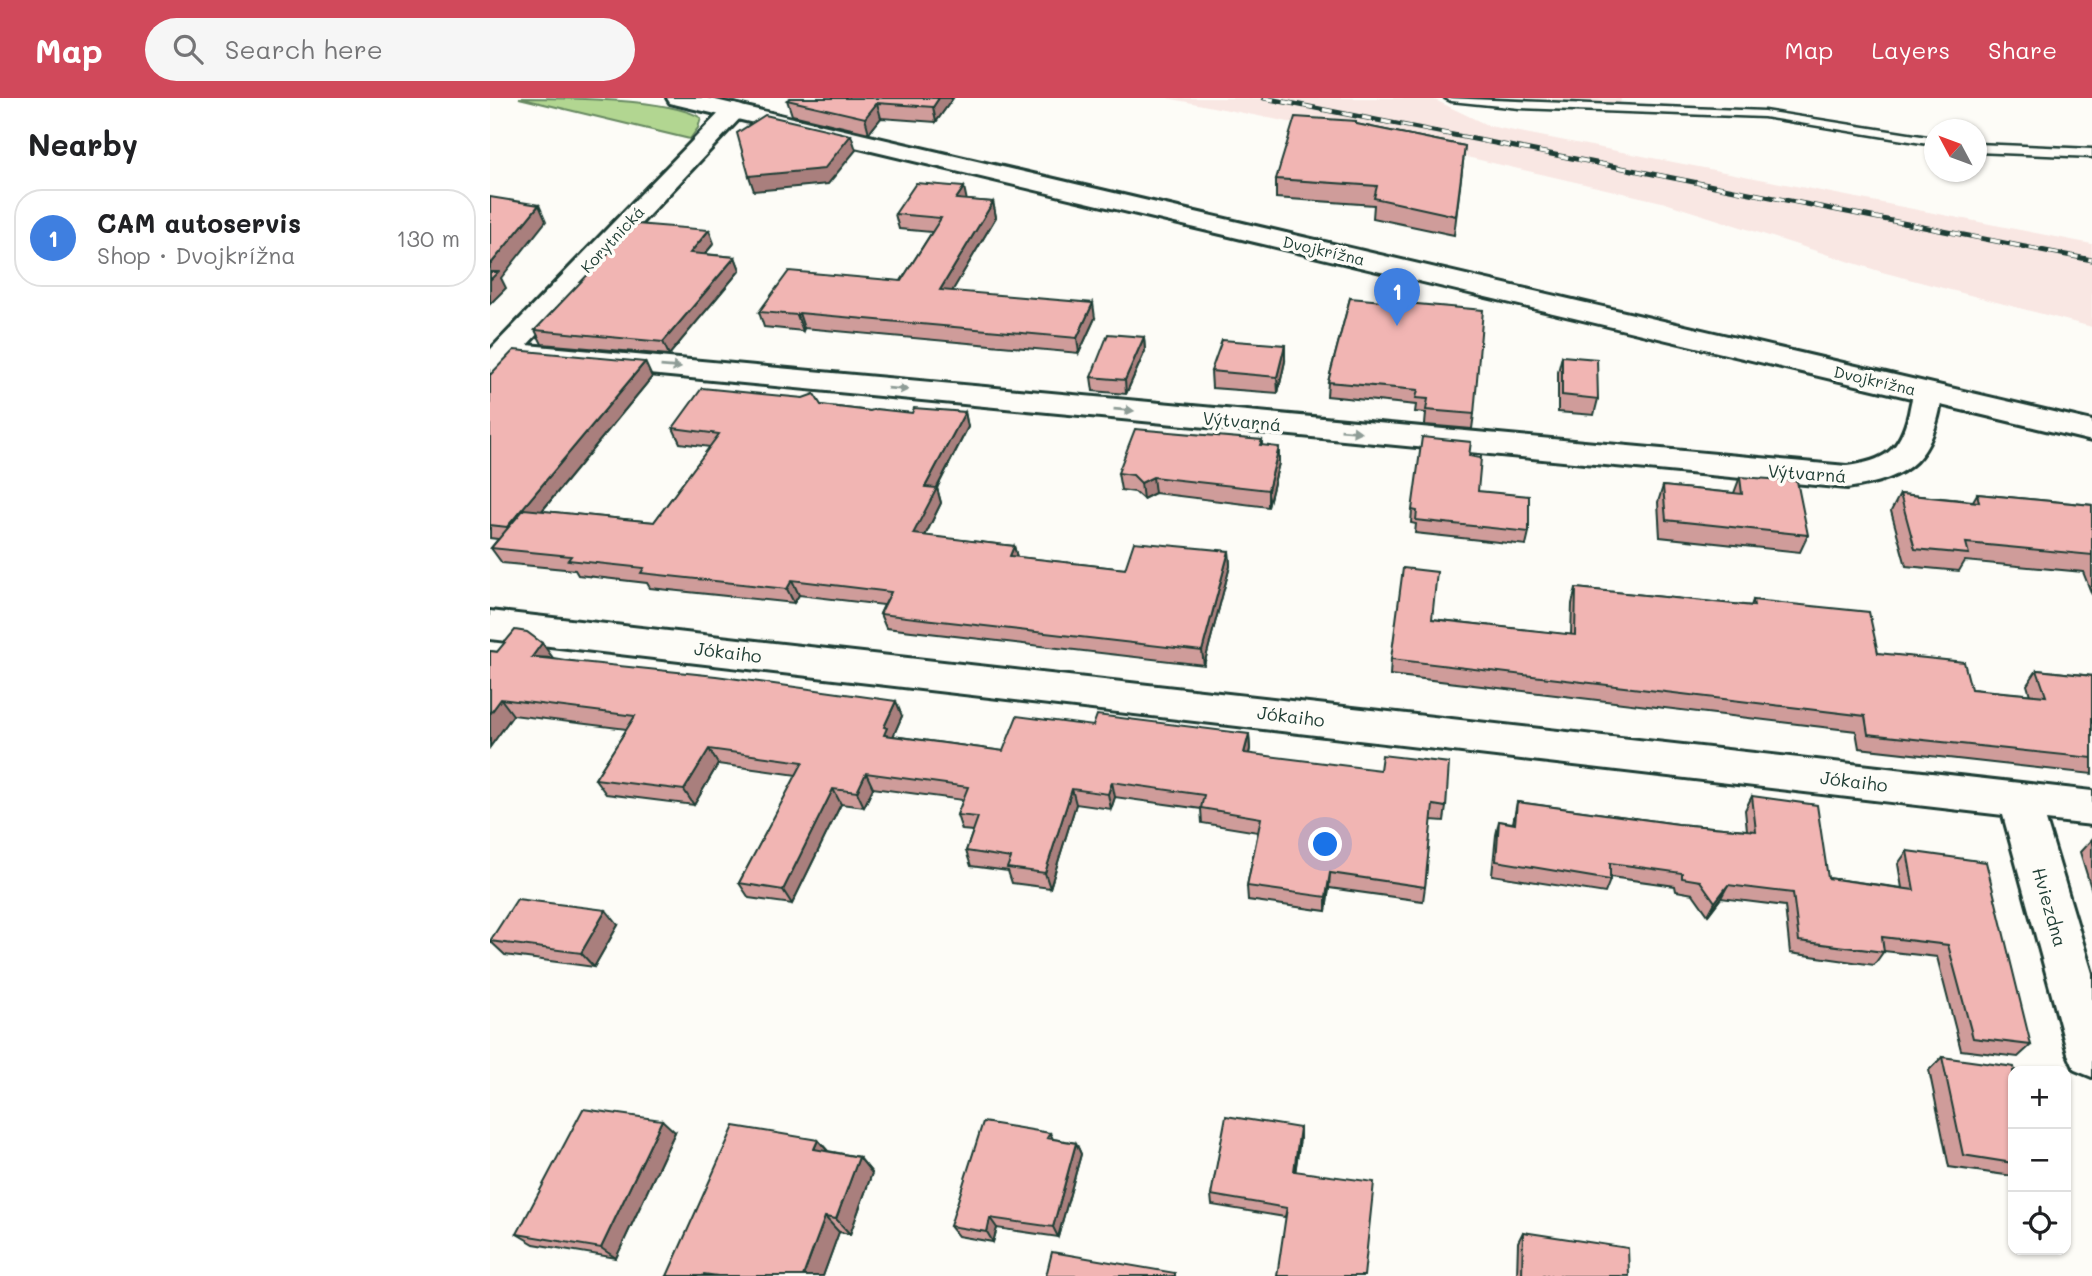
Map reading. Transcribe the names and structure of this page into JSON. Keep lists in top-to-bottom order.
{
  "streets": {
    "street": [
      "Korytnická",
      "Dvojkrížna",
      "Výtvarná",
      "Jókaiho",
      "Hviezdna"
    ]
  },
  "crossings": [
    ["Korytnická", "Dvojkrížna"],
    ["Korytnická", "Výtvarná"],
    ["Dvojkrížna", "Výtvarná"],
    ["Jókaiho", "Hviezdna"]
  ],
  "one_way": ["Výtvarná"],
  "north": "top left",
  "page": {
    "header": "Map",
    "search": "Search here",
    "nav": ["Map", "Layers", "Share"],
    "heading": "Nearby",
    "list": [
      {
        "mark": "1",
        "name": "CAM autoservis",
        "note": "Shop · Dvojkrížna",
        "value": "130 m"
      }
    ],
    "pins": "1",
    "map_buttons": ["+", "−"]
  }
}
